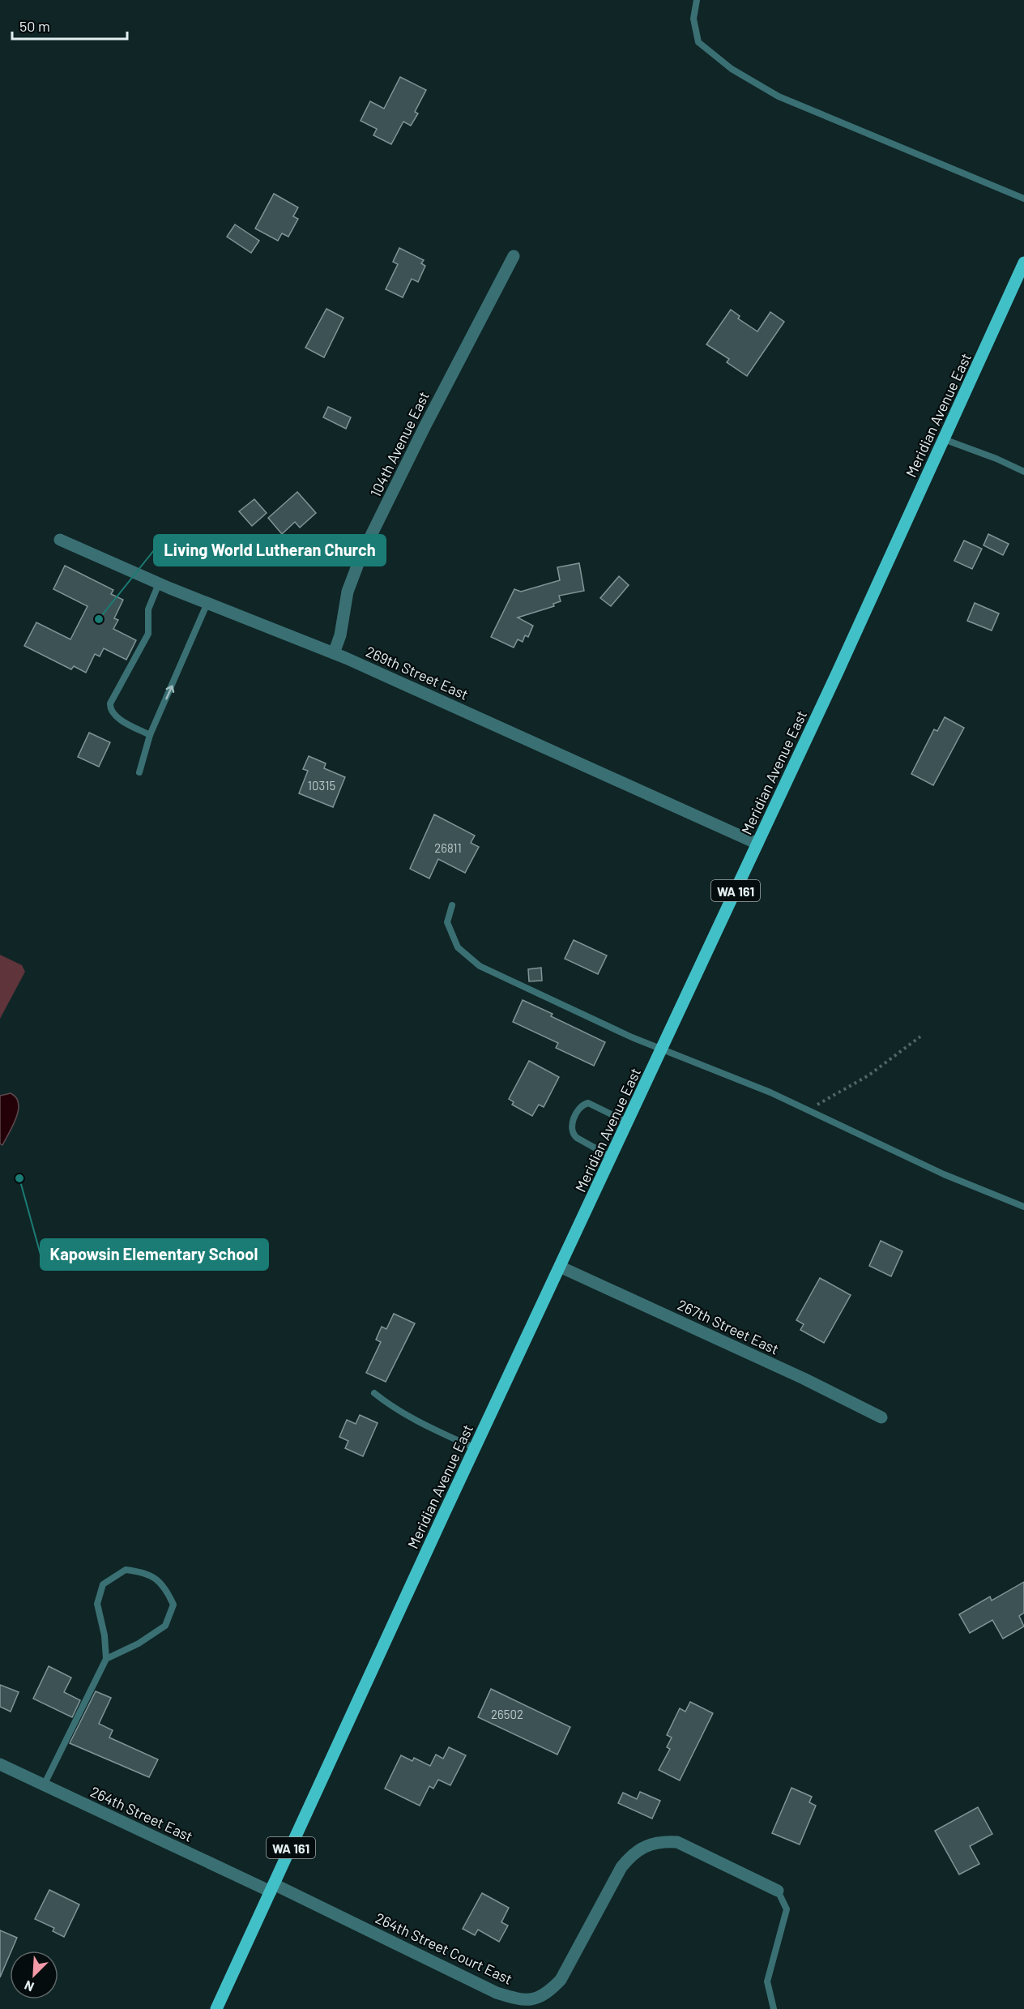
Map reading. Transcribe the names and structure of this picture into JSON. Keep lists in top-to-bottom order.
{
  "streets": {
    "main road": ["Meridian Avenue East", "WA 161"],
    "street": [
      "104th Avenue East",
      "269th Street East",
      "267th Street East",
      "264th Street East",
      "264th Street Court East"
    ]
  },
  "crossings": [
    ["Meridian Avenue East", "269th Street East"],
    ["Meridian Avenue East", "267th Street East"],
    ["Meridian Avenue East", "264th Street East"],
    ["Meridian Avenue East", "264th Street Court East"],
    ["104th Avenue East", "269th Street East"],
    ["264th Street East", "264th Street Court East"]
  ],
  "places": ["Living World Lutheran Church", "Kapowsin Elementary School"],
  "house_numbers": ["10315", "26811", "26502"],
  "scale_bar": "50 m",
  "north": "bottom left"
}
